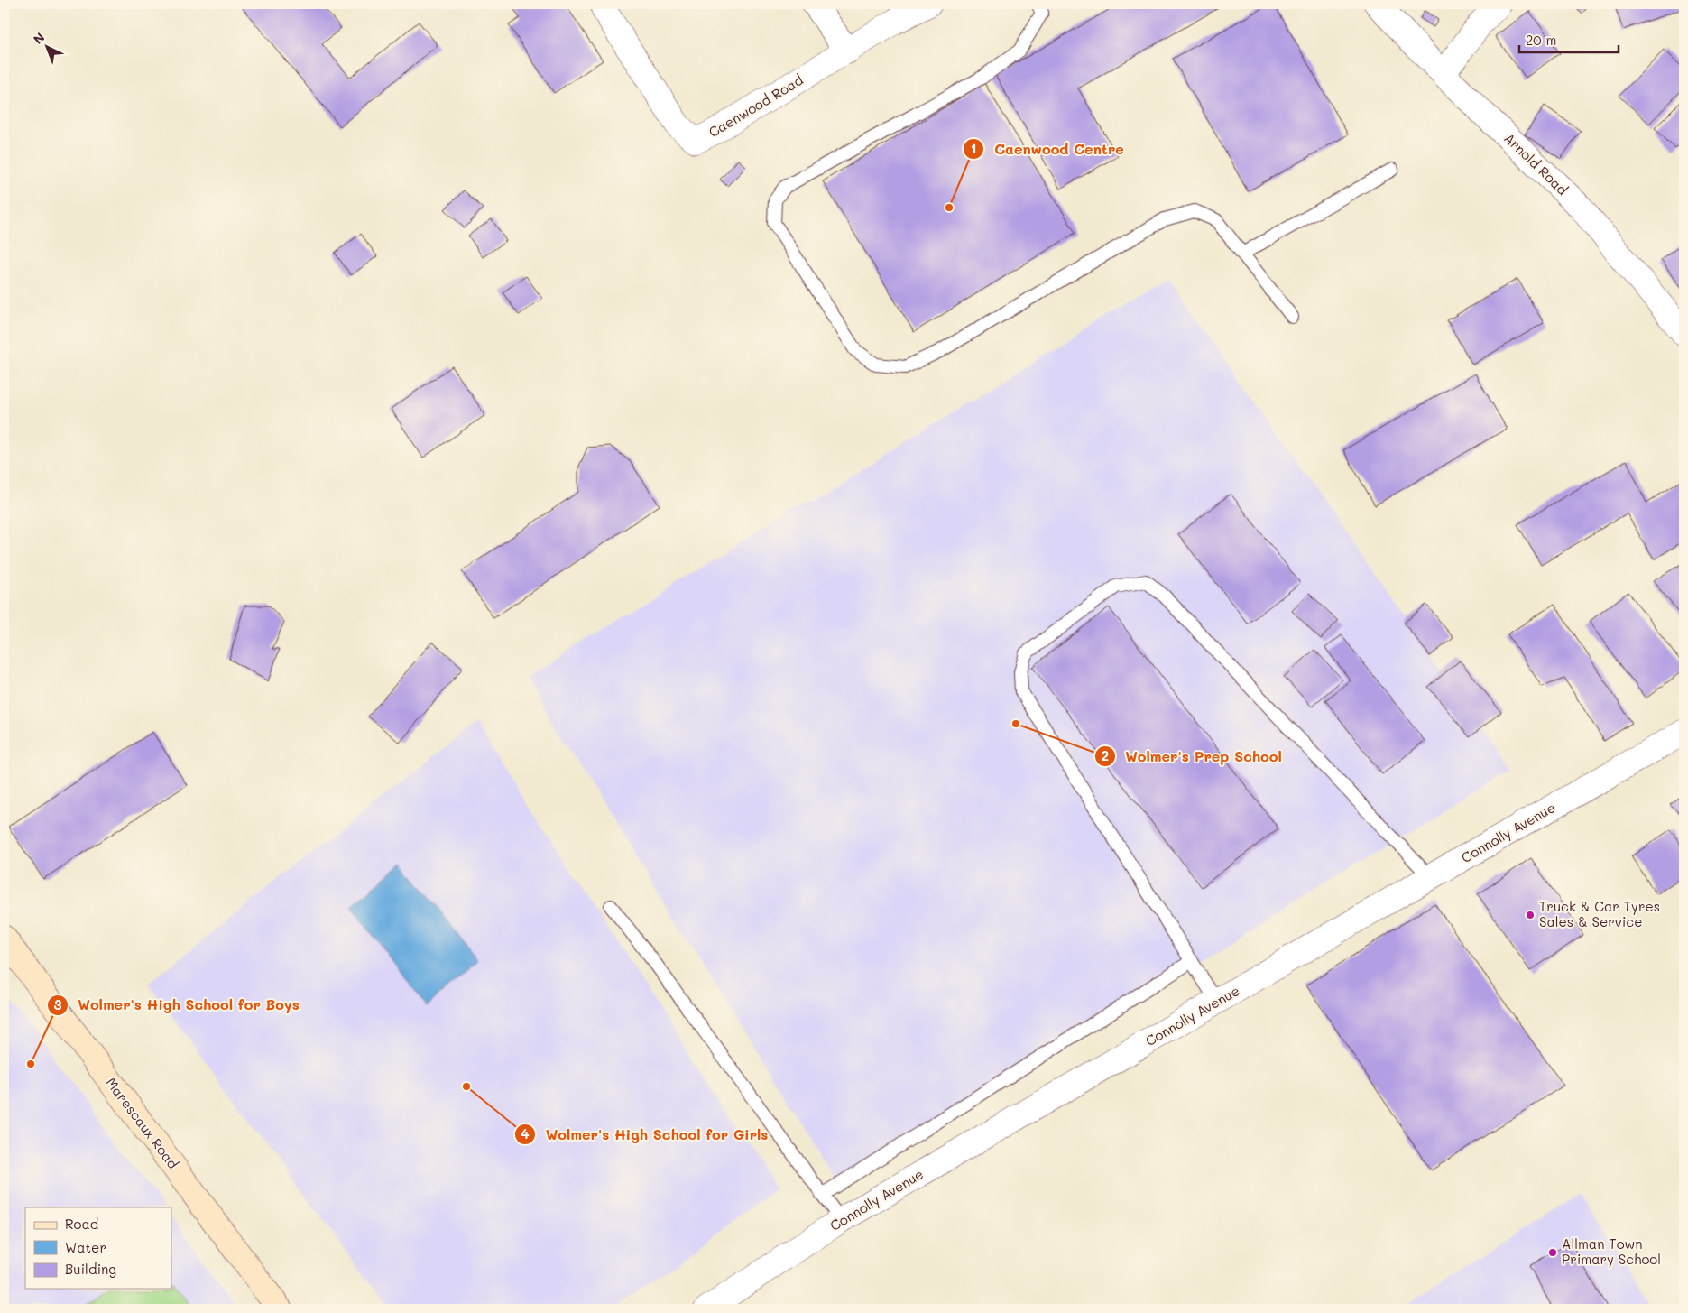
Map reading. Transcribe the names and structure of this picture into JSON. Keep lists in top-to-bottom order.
{
  "streets": {
    "main road": ["Marescaux Road"],
    "street": ["Caenwood Road", "Arnold Road", "Connolly Avenue"]
  },
  "places": [
    "Caenwood Centre",
    "Wolmer's Prep School",
    "Truck & Car Tyres Sales & Service",
    "Wolmer's High School for Boys",
    "Wolmer's High School for Girls",
    "Allman Town Primary School"
  ],
  "legend": ["Road", "Water", "Building"],
  "scale_bar": "20 m",
  "north": "top left"
}
